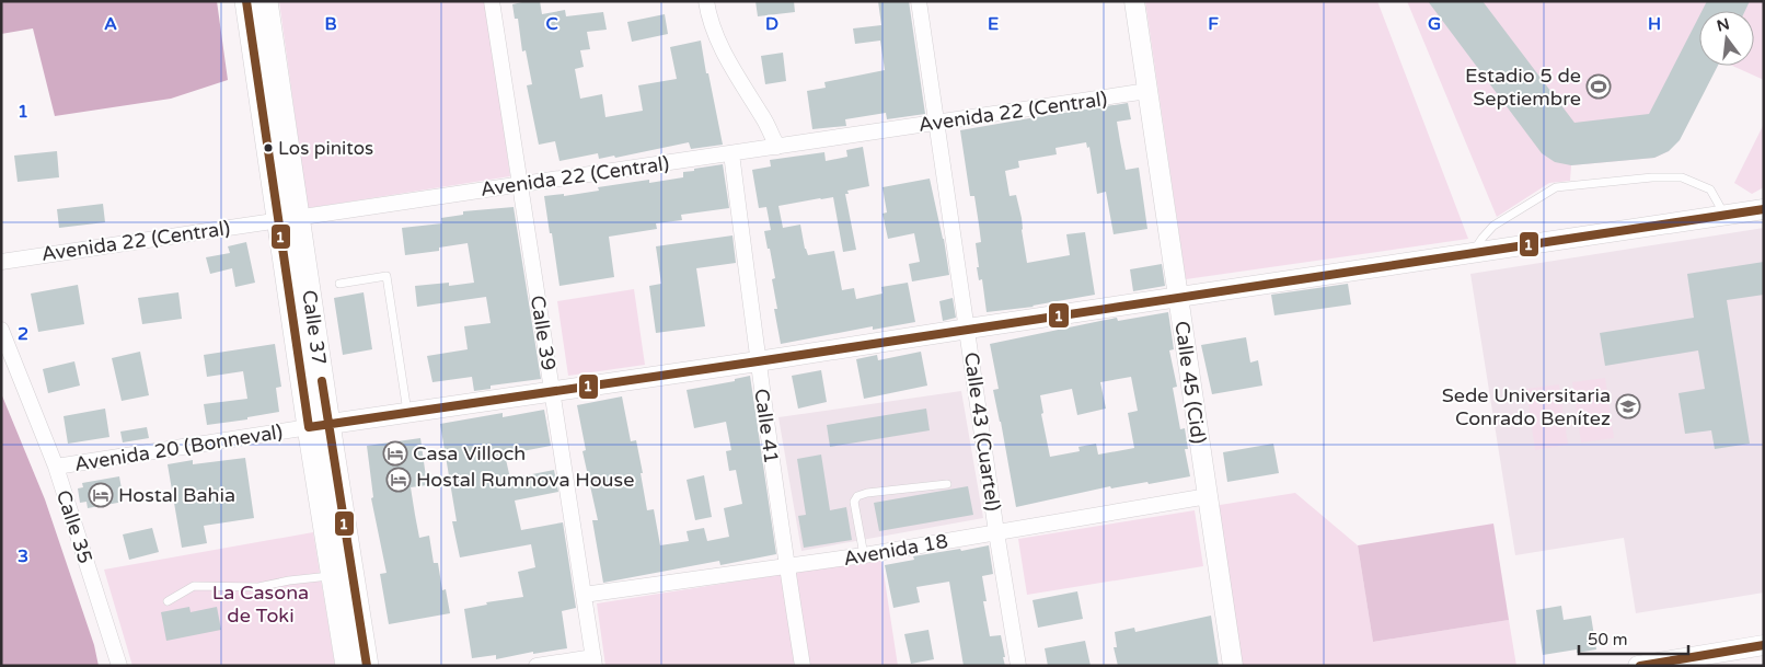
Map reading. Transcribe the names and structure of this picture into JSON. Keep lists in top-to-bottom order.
{
  "streets": {
    "main road": ["Calle 37"],
    "street": [
      "Avenida 22 (Central)",
      "Calle 39",
      "Calle 45 (Cid)",
      "Calle 41",
      "Calle 43 (Cuartel)",
      "Avenida 20 (Bonneval)",
      "Calle 35",
      "Avenida 18"
    ]
  },
  "crossings": [
    ["Avenida 22 (Central)", "Calle 37"],
    ["Avenida 22 (Central)", "Calle 39"],
    ["Avenida 22 (Central)", "Calle 45 (Cid)"],
    ["Avenida 22 (Central)", "Calle 41"],
    ["Avenida 22 (Central)", "Calle 43 (Cuartel)"],
    ["Calle 37", "Avenida 20 (Bonneval)"],
    ["Calle 39", "Avenida 20 (Bonneval)"],
    ["Calle 39", "Avenida 18"],
    ["Calle 45 (Cid)", "Avenida 20 (Bonneval)"],
    ["Calle 45 (Cid)", "Avenida 18"],
    ["Calle 41", "Avenida 20 (Bonneval)"],
    ["Calle 41", "Avenida 18"],
    ["Calle 43 (Cuartel)", "Avenida 20 (Bonneval)"],
    ["Calle 43 (Cuartel)", "Avenida 18"],
    ["Avenida 20 (Bonneval)", "Calle 35"]
  ],
  "parks": ["La Casona de Toki"],
  "places": {
    "sports": ["Estadio 5 de Septiembre"],
    "other": ["Los pinitos"],
    "school or university": ["Sede Universitaria Conrado Benítez"],
    "hotel": ["Casa Villoch", "Hostal Rumnova House", "Hostal Bahia"]
  },
  "lines": ["transit line 1"],
  "scale_bar": "50 m",
  "north": "top",
  "grid": {
    "columns": [
      "A",
      "B",
      "C",
      "D",
      "E",
      "F",
      "G",
      "H"
    ],
    "rows": ["1", "2", "3"]
  }
}
